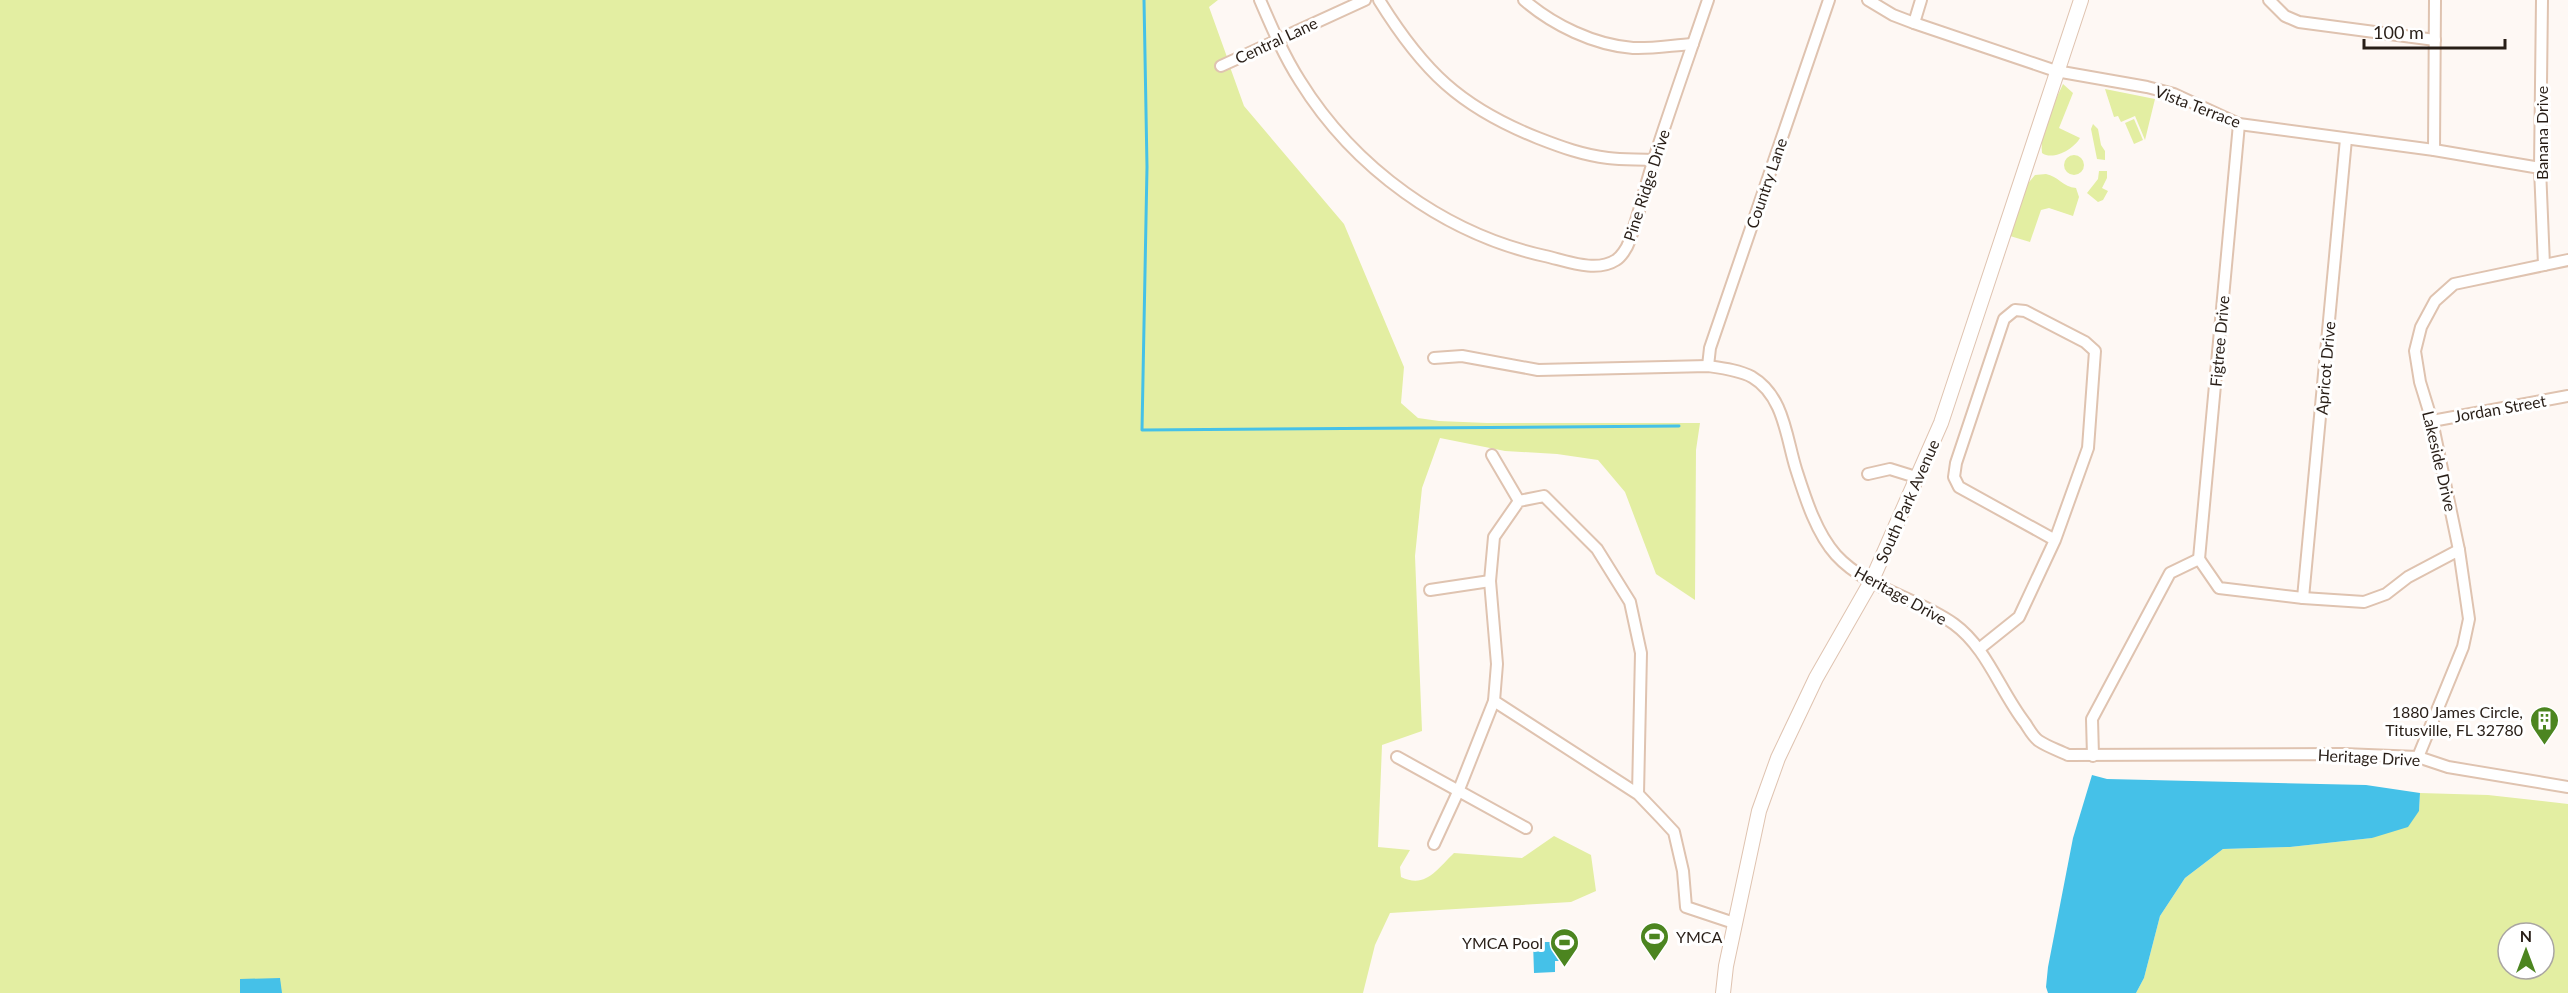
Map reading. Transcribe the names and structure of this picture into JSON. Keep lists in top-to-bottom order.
{
  "streets": {
    "street": [
      "Central Lane",
      "Vista Terrace",
      "Banana Drive",
      "Country Lane",
      "Pine Ridge Drive",
      "Figtree Drive",
      "Apricot Drive",
      "Jordan Street",
      "Lakeside Drive",
      "South Park Avenue",
      "Heritage Drive"
    ]
  },
  "crossings": [
    ["Central Lane", "Pine Ridge Drive"],
    ["Vista Terrace", "Banana Drive"],
    ["Vista Terrace", "Figtree Drive"],
    ["Vista Terrace", "Apricot Drive"],
    ["Vista Terrace", "South Park Avenue"],
    ["Banana Drive", "Lakeside Drive"],
    ["Country Lane", "Heritage Drive"],
    ["Jordan Street", "Lakeside Drive"],
    ["Lakeside Drive", "Heritage Drive"],
    ["South Park Avenue", "Heritage Drive"]
  ],
  "places": {
    "building": ["1880 James Circle, Titusville, FL 32780"],
    "sports": ["YMCA", "YMCA Pool"]
  },
  "scale_bar": "100 m",
  "north": "top"
}
